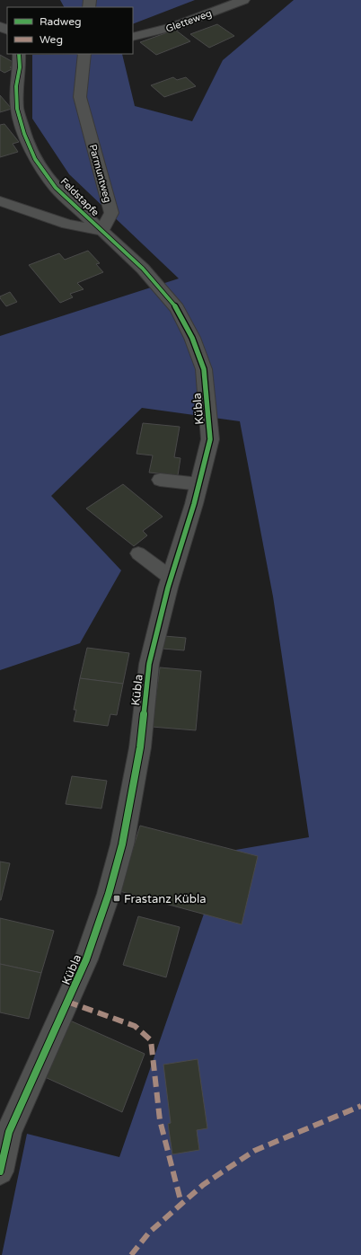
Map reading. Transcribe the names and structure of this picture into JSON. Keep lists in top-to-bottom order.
{
  "streets": {
    "street": [
      "Gletteweg",
      "Parmuntweg",
      "Feldstapfe",
      "Kübla"
    ]
  },
  "crossings": [
    ["Parmuntweg", "Feldstapfe"],
    ["Parmuntweg", "Kübla"],
    ["Feldstapfe", "Kübla"]
  ],
  "places": {
    "transit": ["Frastanz Kübla"]
  },
  "legend": ["Radweg", "Weg"]
}
